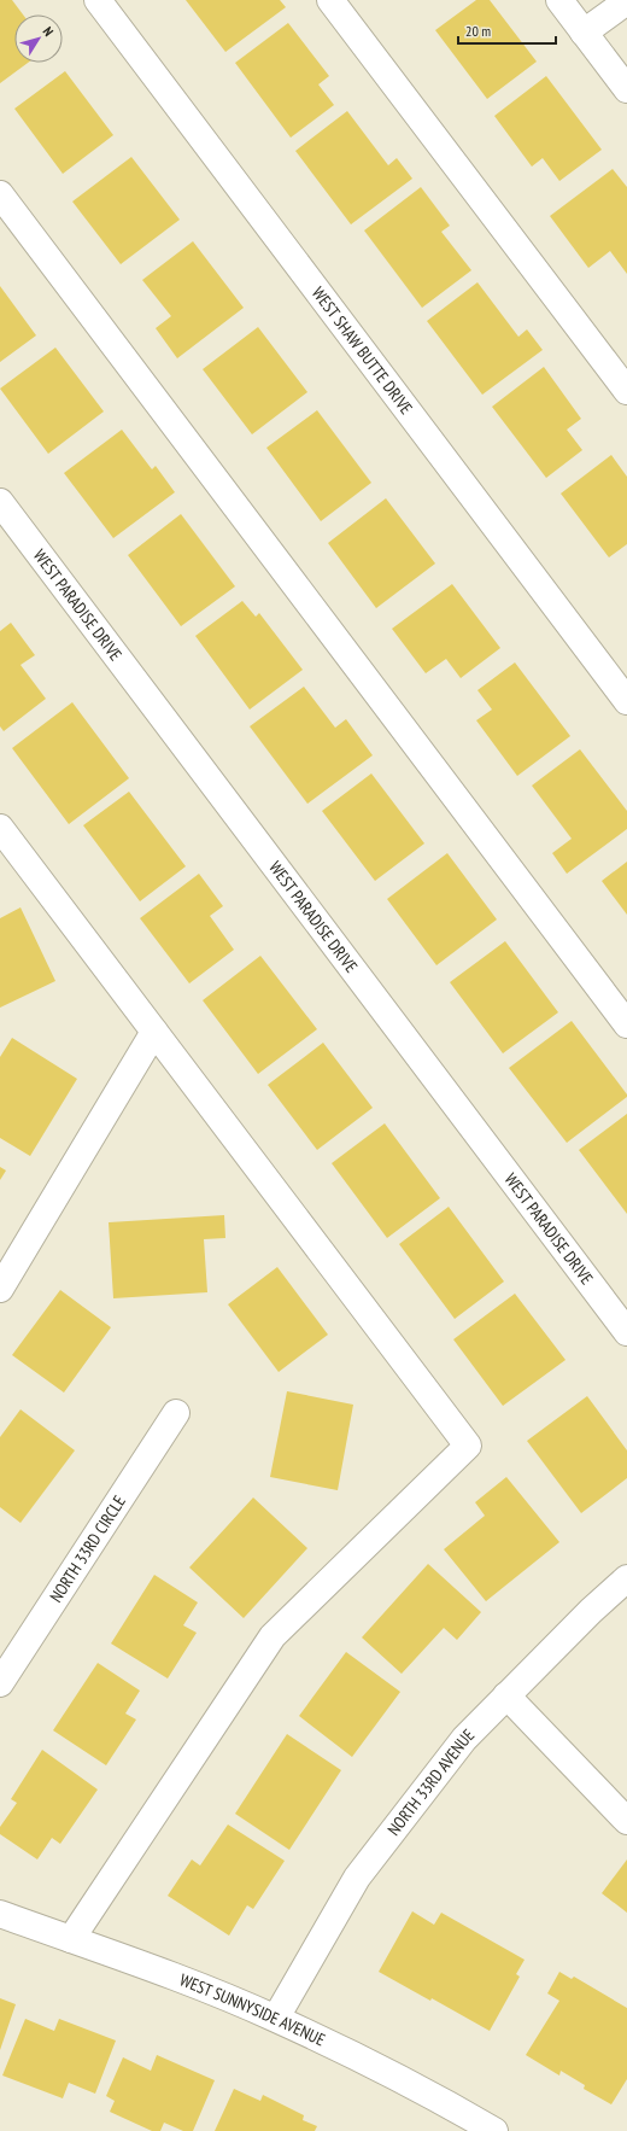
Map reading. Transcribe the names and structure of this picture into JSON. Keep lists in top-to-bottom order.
{
  "streets": {
    "street": [
      "WEST SHAW BUTTE DRIVE",
      "WEST PARADISE DRIVE",
      "NORTH 33RD CIRCLE",
      "NORTH 33RD AVENUE",
      "WEST SUNNYSIDE AVENUE"
    ]
  },
  "crossings": [
    ["NORTH 33RD AVENUE", "WEST SUNNYSIDE AVENUE"]
  ],
  "scale_bar": "20 m",
  "north": "top right"
}
